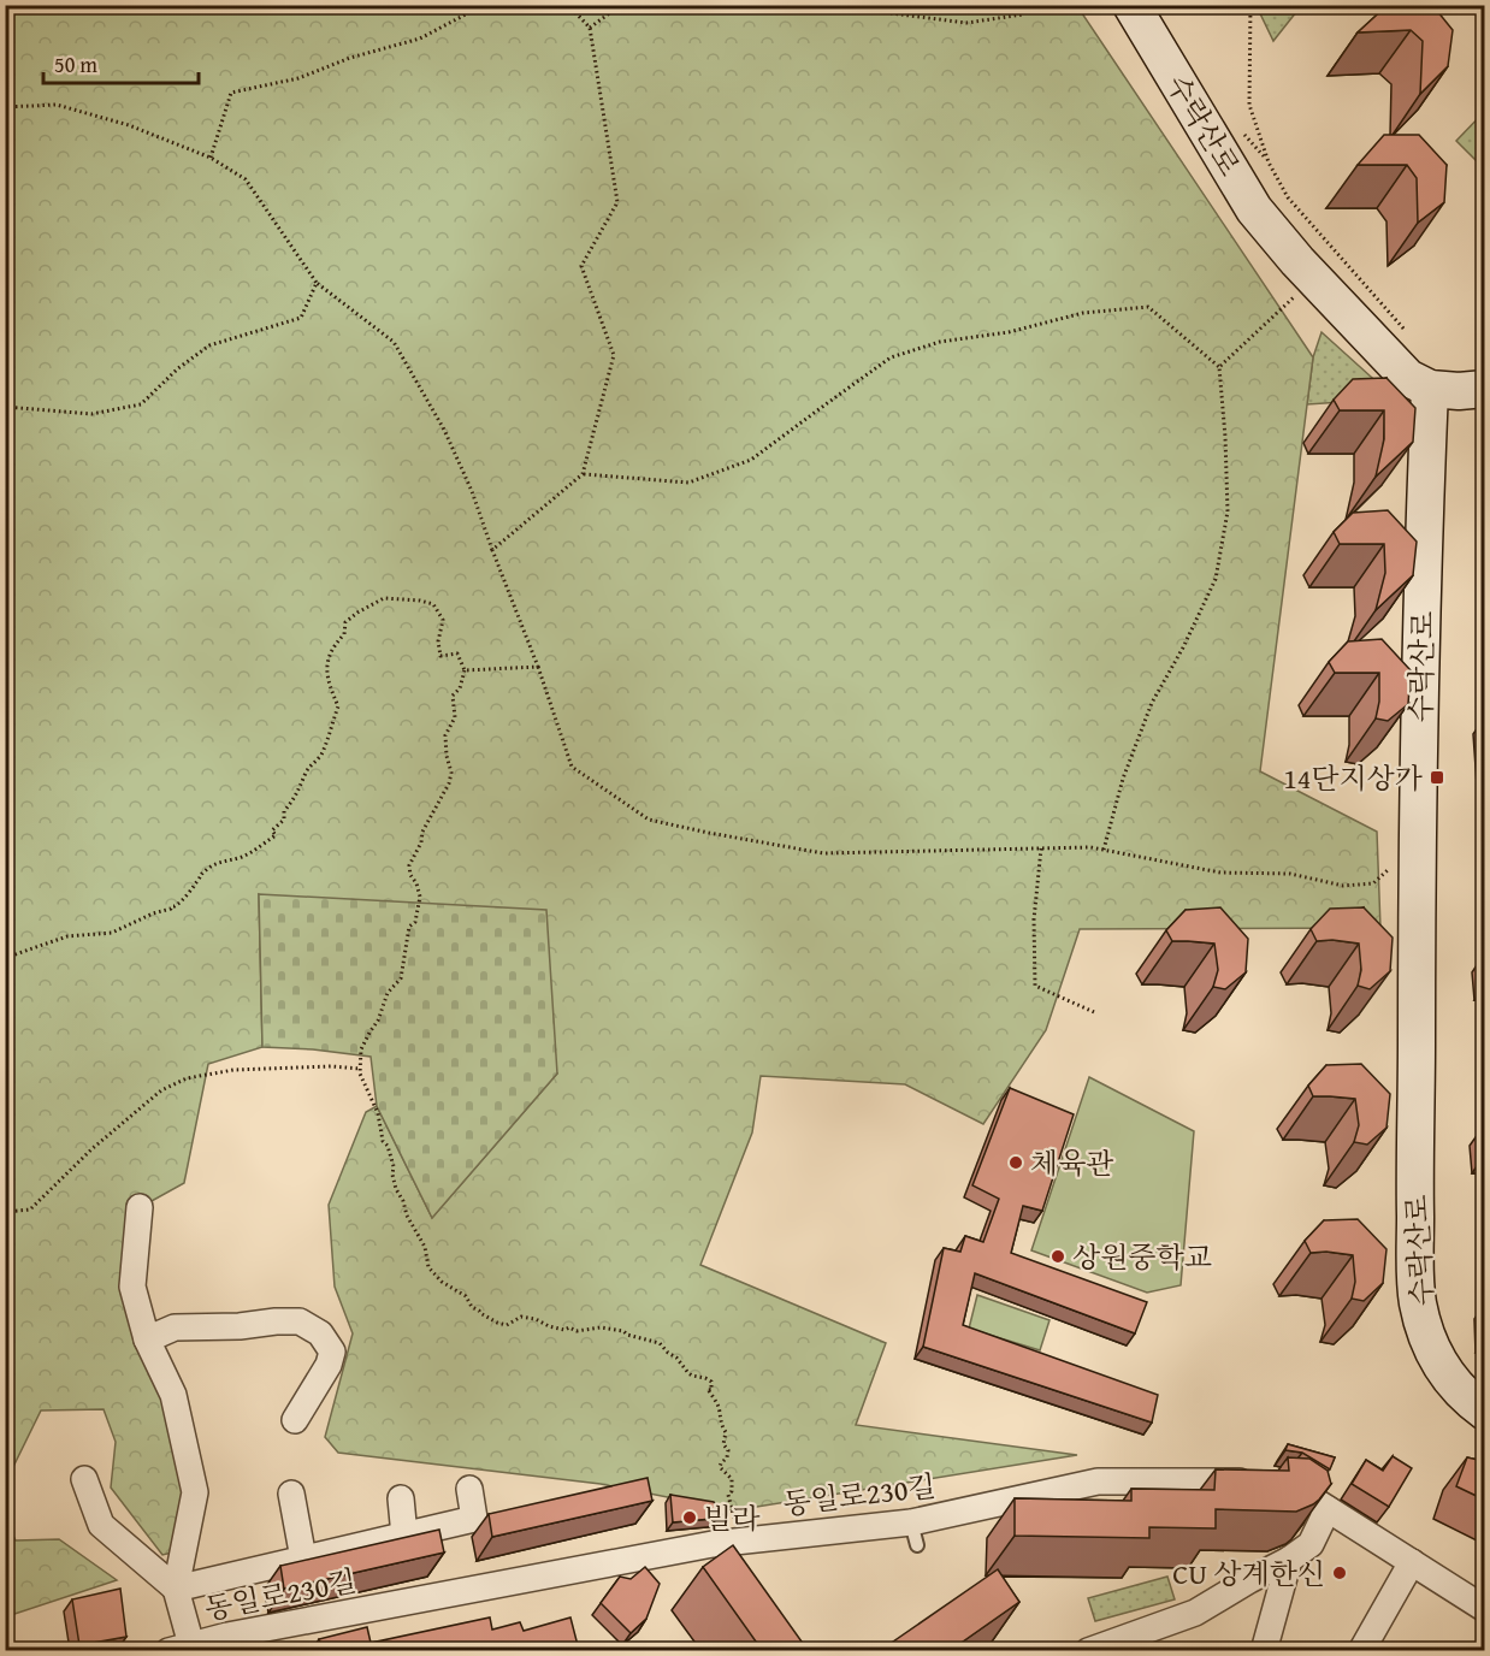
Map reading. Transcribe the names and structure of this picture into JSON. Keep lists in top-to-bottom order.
{
  "streets": {
    "street": ["수락산로", "동일로230길"]
  },
  "places": {
    "transit": ["14단지상가"],
    "other": [
      "체육관",
      "상원중학교",
      "빌라",
      "CU 상계한신"
    ]
  },
  "scale_bar": "50 m"
}
